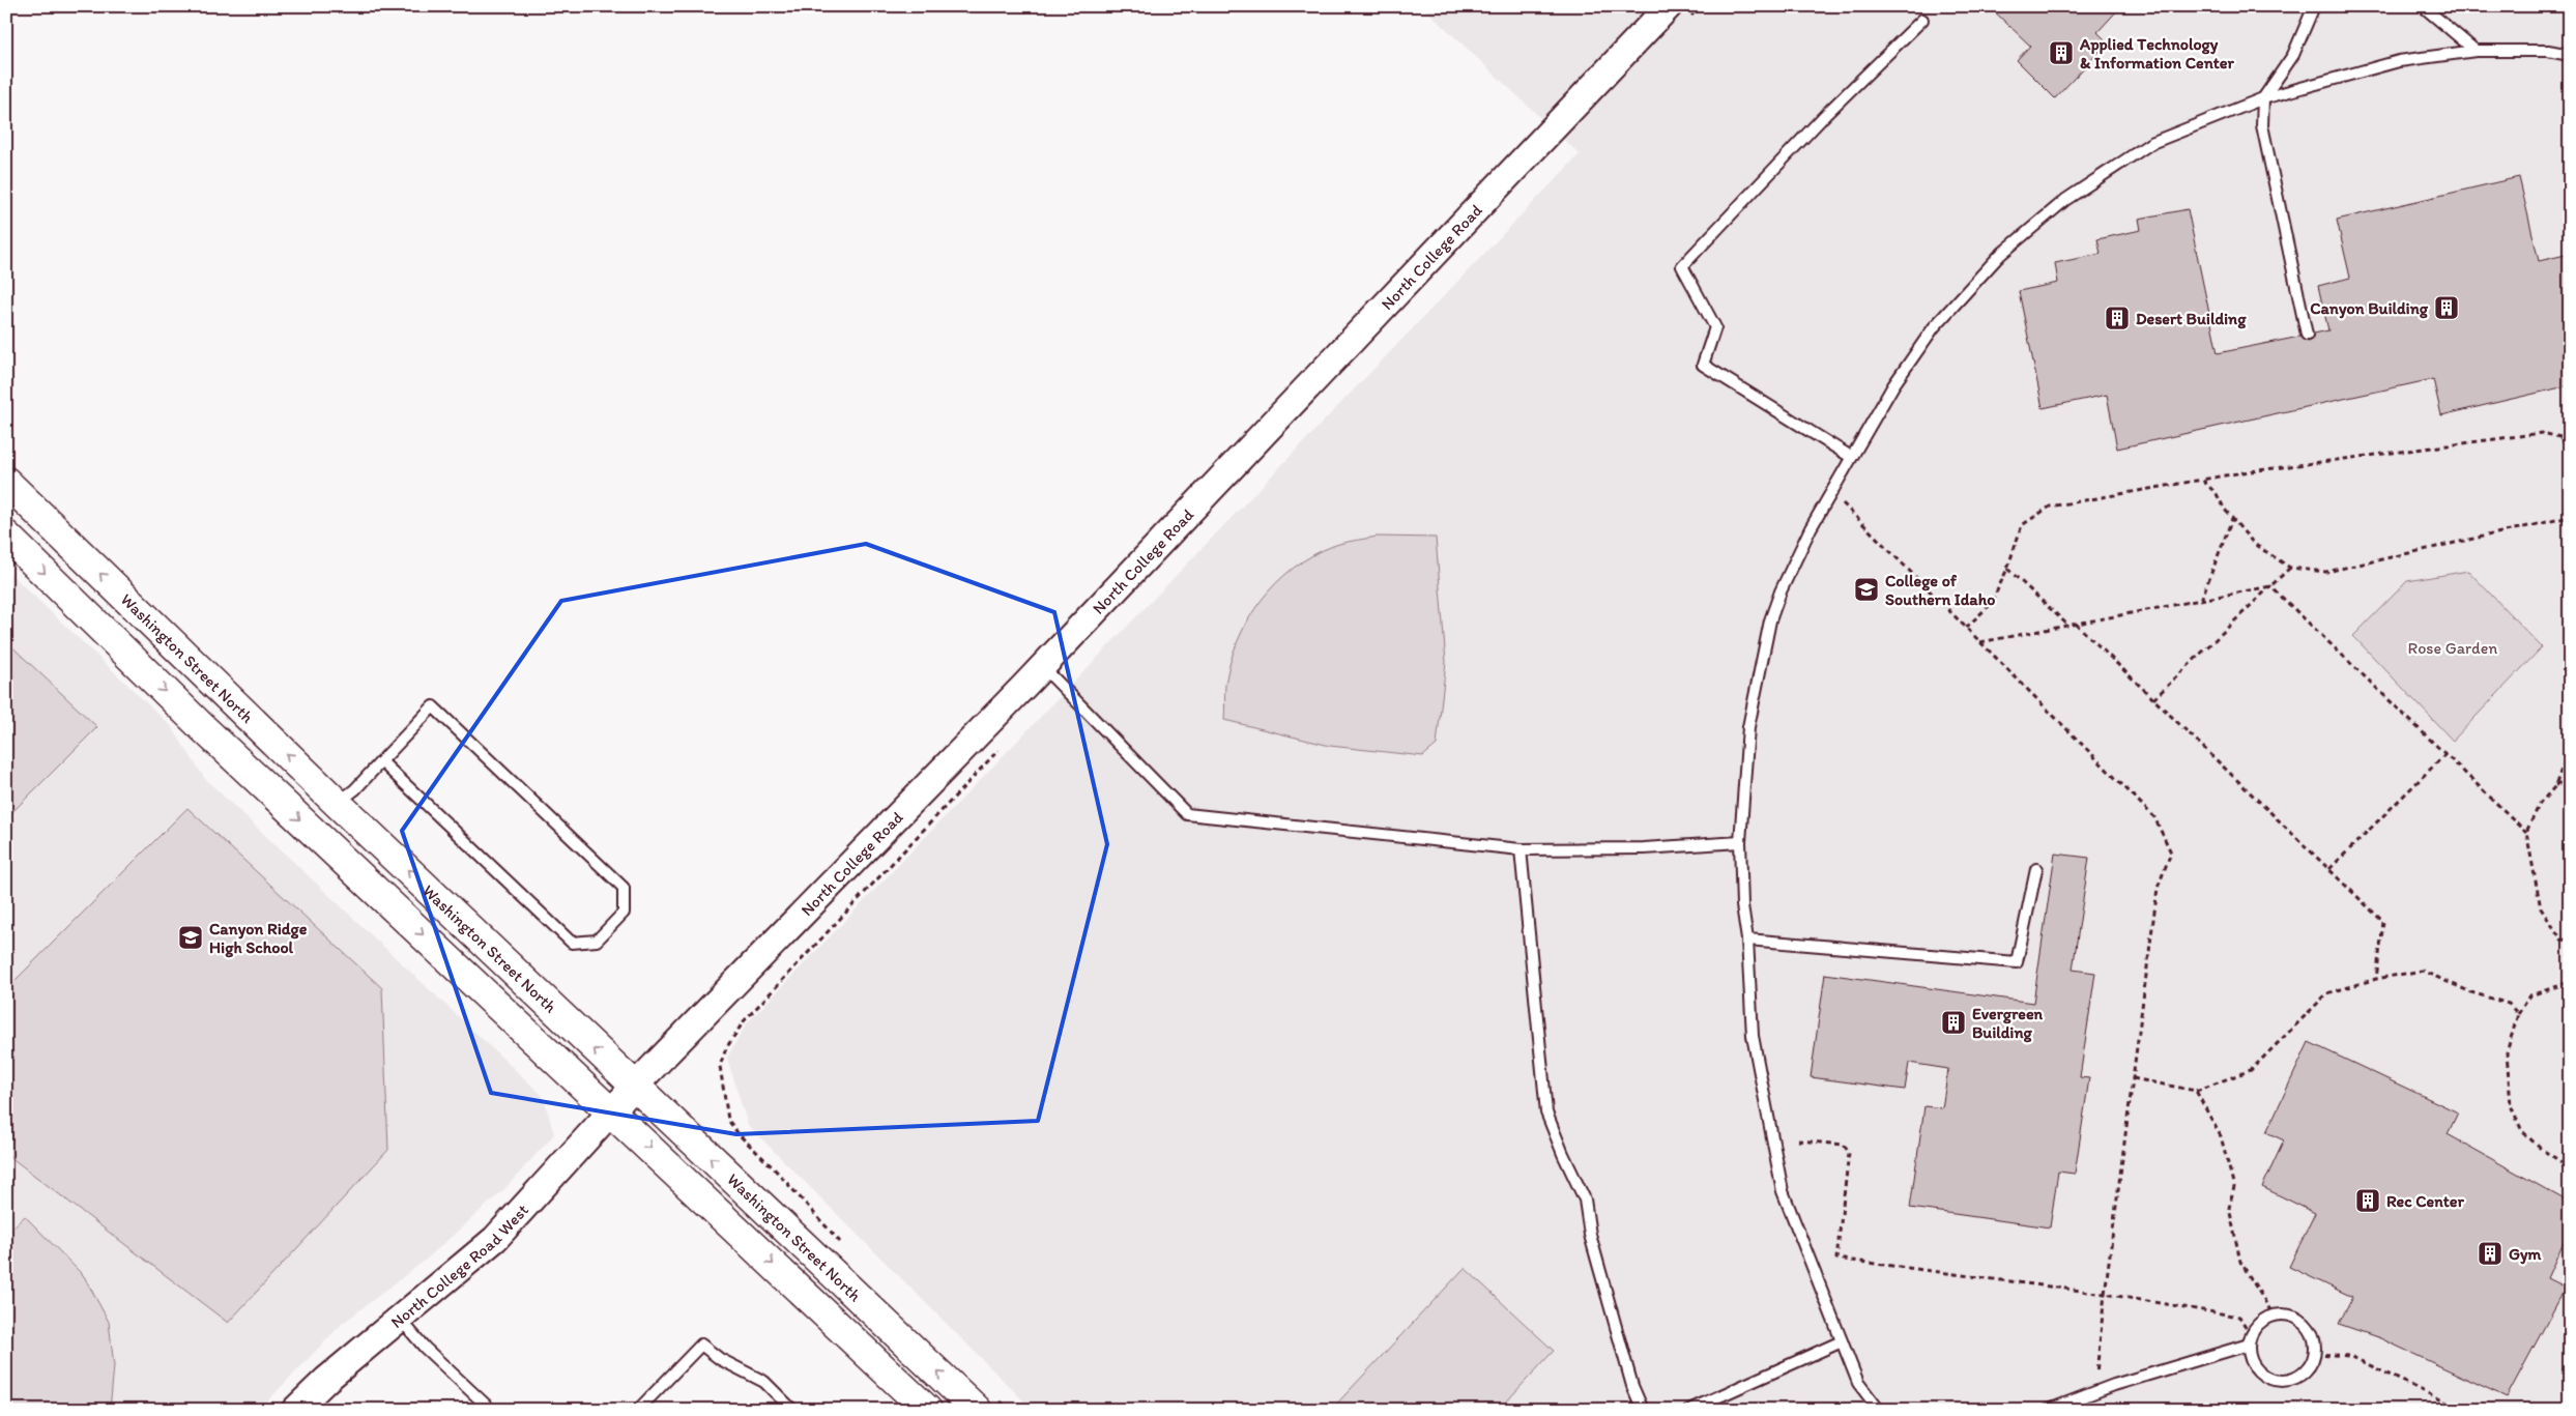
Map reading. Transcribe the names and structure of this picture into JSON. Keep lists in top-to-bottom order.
{
  "streets": {
    "main road": ["Washington Street North"],
    "street": ["North College Road", "North College Road West"]
  },
  "crossings": [
    ["North College Road", "Washington Street North"],
    ["North College Road", "North College Road West"],
    ["Washington Street North", "North College Road West"]
  ],
  "parks": ["Rose Garden"],
  "places": {
    "building": [
      "Applied Technology & Information Center",
      "Canyon Building",
      "Desert Building",
      "Evergreen Building",
      "Rec Center",
      "Gym"
    ],
    "school or university": ["College of Southern Idaho", "Canyon Ridge High School"]
  }
}
